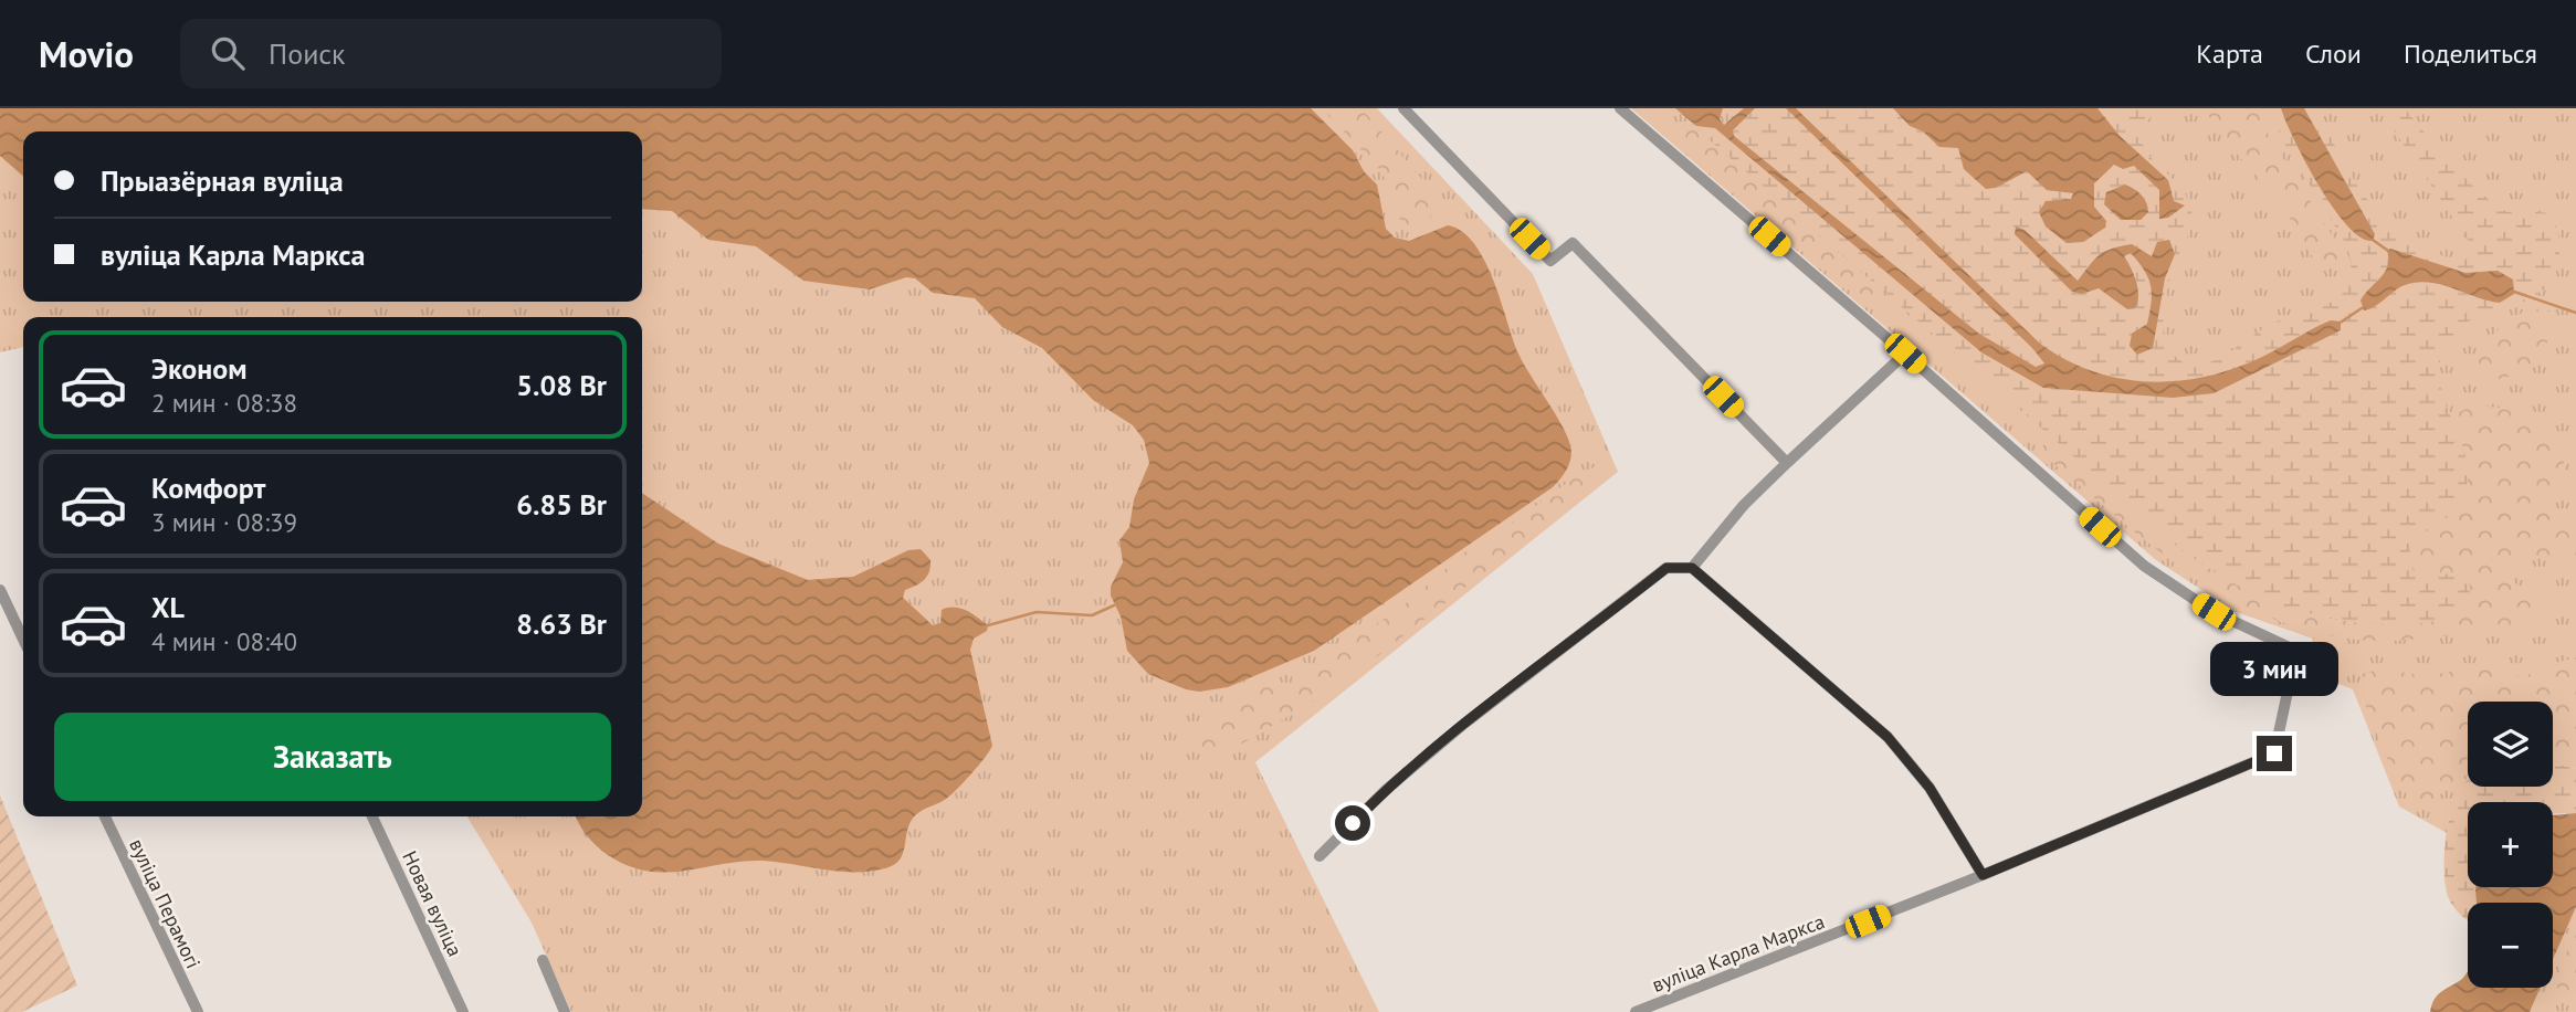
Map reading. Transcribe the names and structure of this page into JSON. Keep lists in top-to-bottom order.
{
  "streets": {
    "street": ["вуліца Перамогі", "Новая вуліца", "вуліца Карла Маркса"]
  },
  "page": {
    "header": "Movio",
    "search": "Поиск",
    "nav": ["Карта", "Слои", "Поделиться"],
    "banner": ["Прыазёрная вуліца", "вуліца Карла Маркса"],
    "list": [
      {
        "name": "Эконом",
        "note": "2 мин · 08:38",
        "value": "5.08 Br"
      },
      {
        "name": "Комфорт",
        "note": "3 мин · 08:39",
        "value": "6.85 Br"
      },
      {
        "name": "XL",
        "note": "4 мин · 08:40",
        "value": "8.63 Br"
      }
    ],
    "bubble": "3 мин",
    "buttons": "Заказать",
    "map_buttons": ["+", "−"]
  }
}
